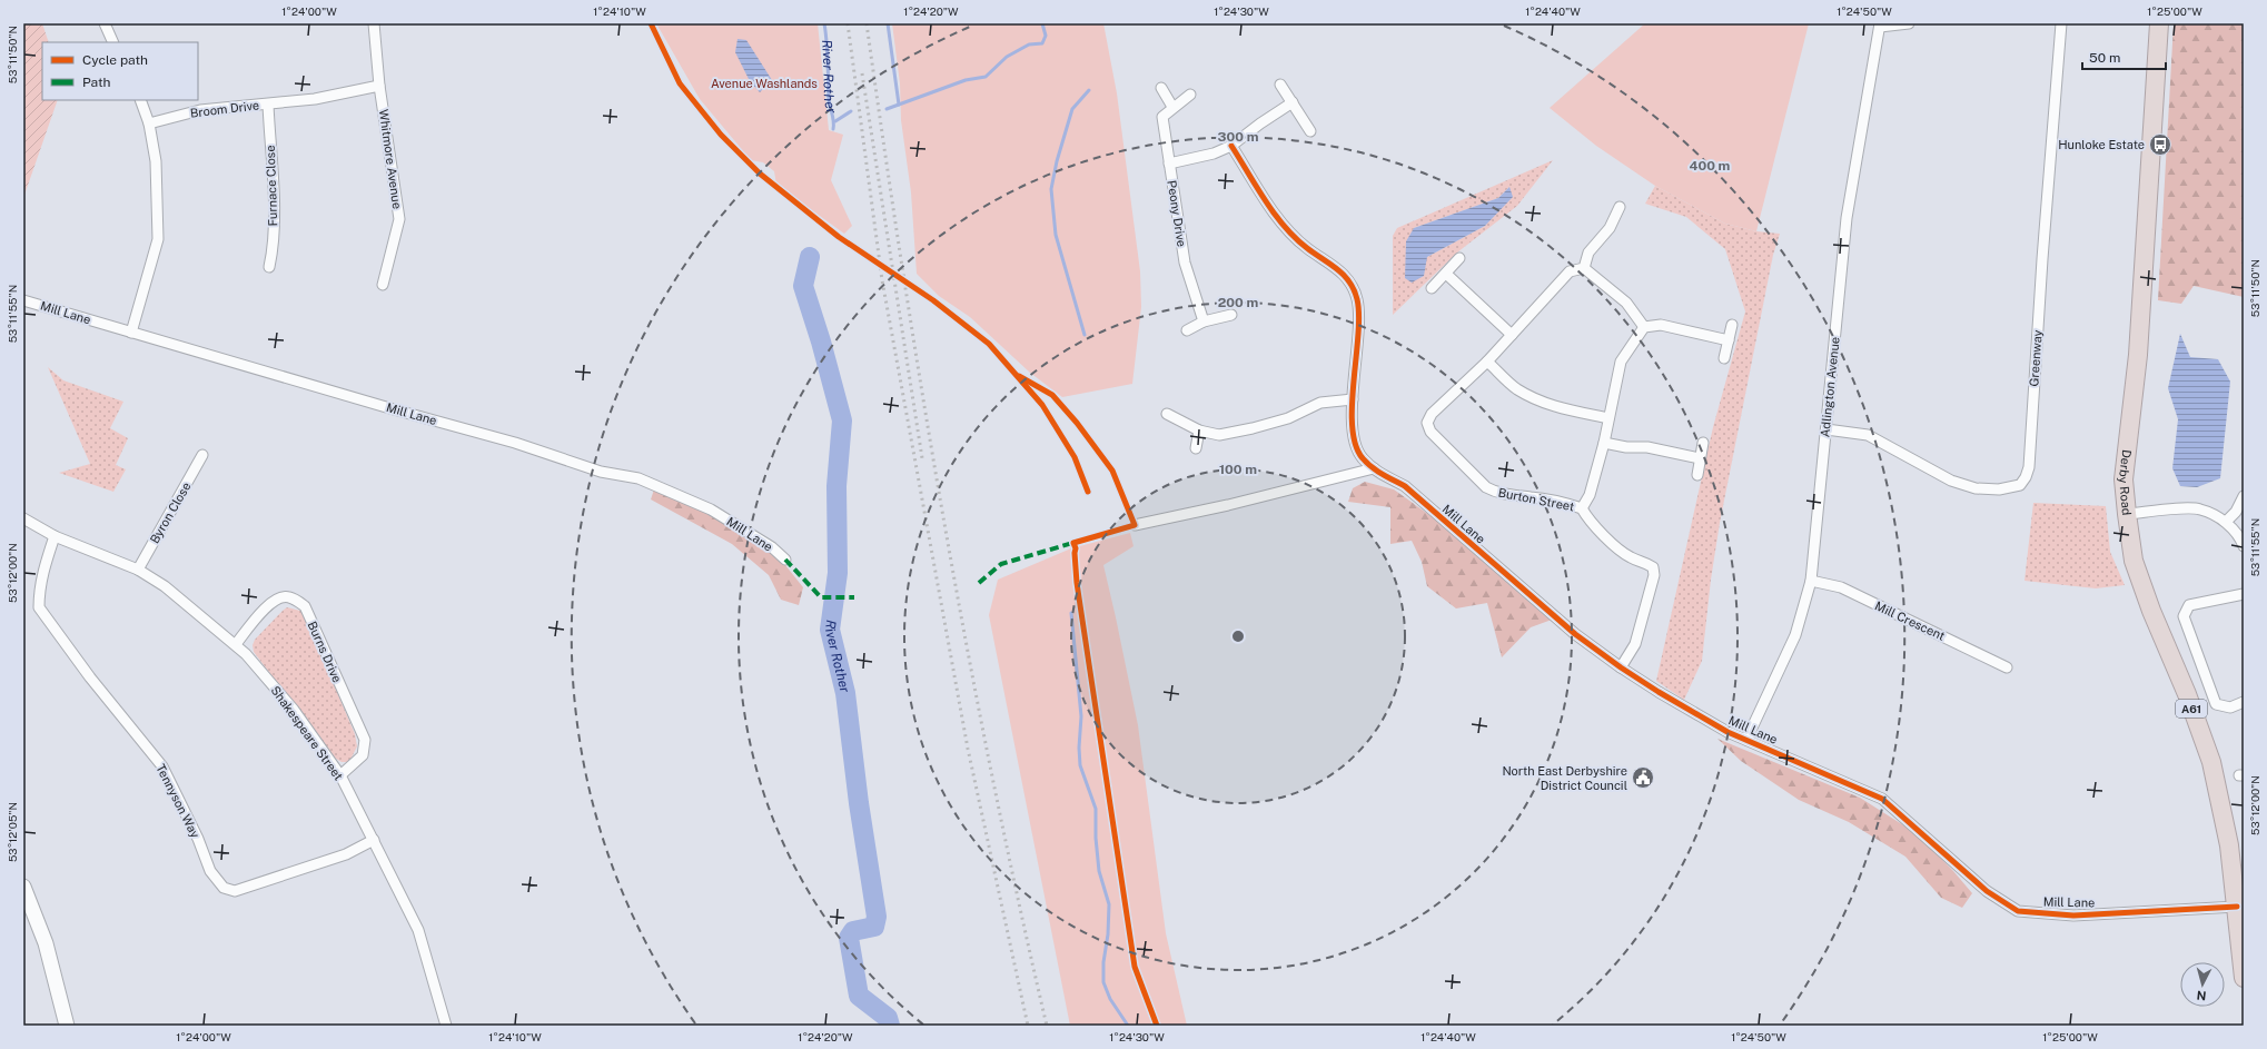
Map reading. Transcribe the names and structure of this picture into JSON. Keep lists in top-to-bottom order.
{
  "streets": {
    "highway": ["Derby Road", "A61"],
    "street": [
      "Broom Drive",
      "Whitmore Avenue",
      "Furnace Close",
      "Peony Drive",
      "Mill Lane",
      "Greenway",
      "Adlington Avenue",
      "Burton Street",
      "Byron Close",
      "Mill Crescent",
      "Burns Drive",
      "Shakespeare Street",
      "Tennyson Way"
    ]
  },
  "crossings": [
    ["Broom Drive", "Whitmore Avenue"],
    ["Broom Drive", "Furnace Close"],
    ["Mill Lane", "Adlington Avenue"],
    ["Mill Lane", "Derby Road"],
    ["Mill Lane", "Burton Street"],
    ["Greenway", "Adlington Avenue"],
    ["Adlington Avenue", "Mill Crescent"],
    ["Byron Close", "Shakespeare Street"],
    ["Burns Drive", "Shakespeare Street"],
    ["Shakespeare Street", "Tennyson Way"]
  ],
  "water": ["River Rother"],
  "parks": ["Avenue Washlands"],
  "places": {
    "bus stop": ["Hunloke Estate"],
    "public building": ["North East Derbyshire District Council"]
  },
  "legend": ["Cycle path", "Path"],
  "scale_bar": "50 m",
  "north": "bottom",
  "coordinates": [
    "1°24'00\"W",
    "1°24'10\"W",
    "1°24'20\"W",
    "1°24'30\"W",
    "1°24'40\"W",
    "1°24'50\"W",
    "1°25'00\"W",
    "53°11'50\"N",
    "53°11'55\"N",
    "53°12'00\"N",
    "53°12'05\"N"
  ],
  "rings": [
    "300 m",
    "400 m",
    "200 m",
    "100 m"
  ]
}
